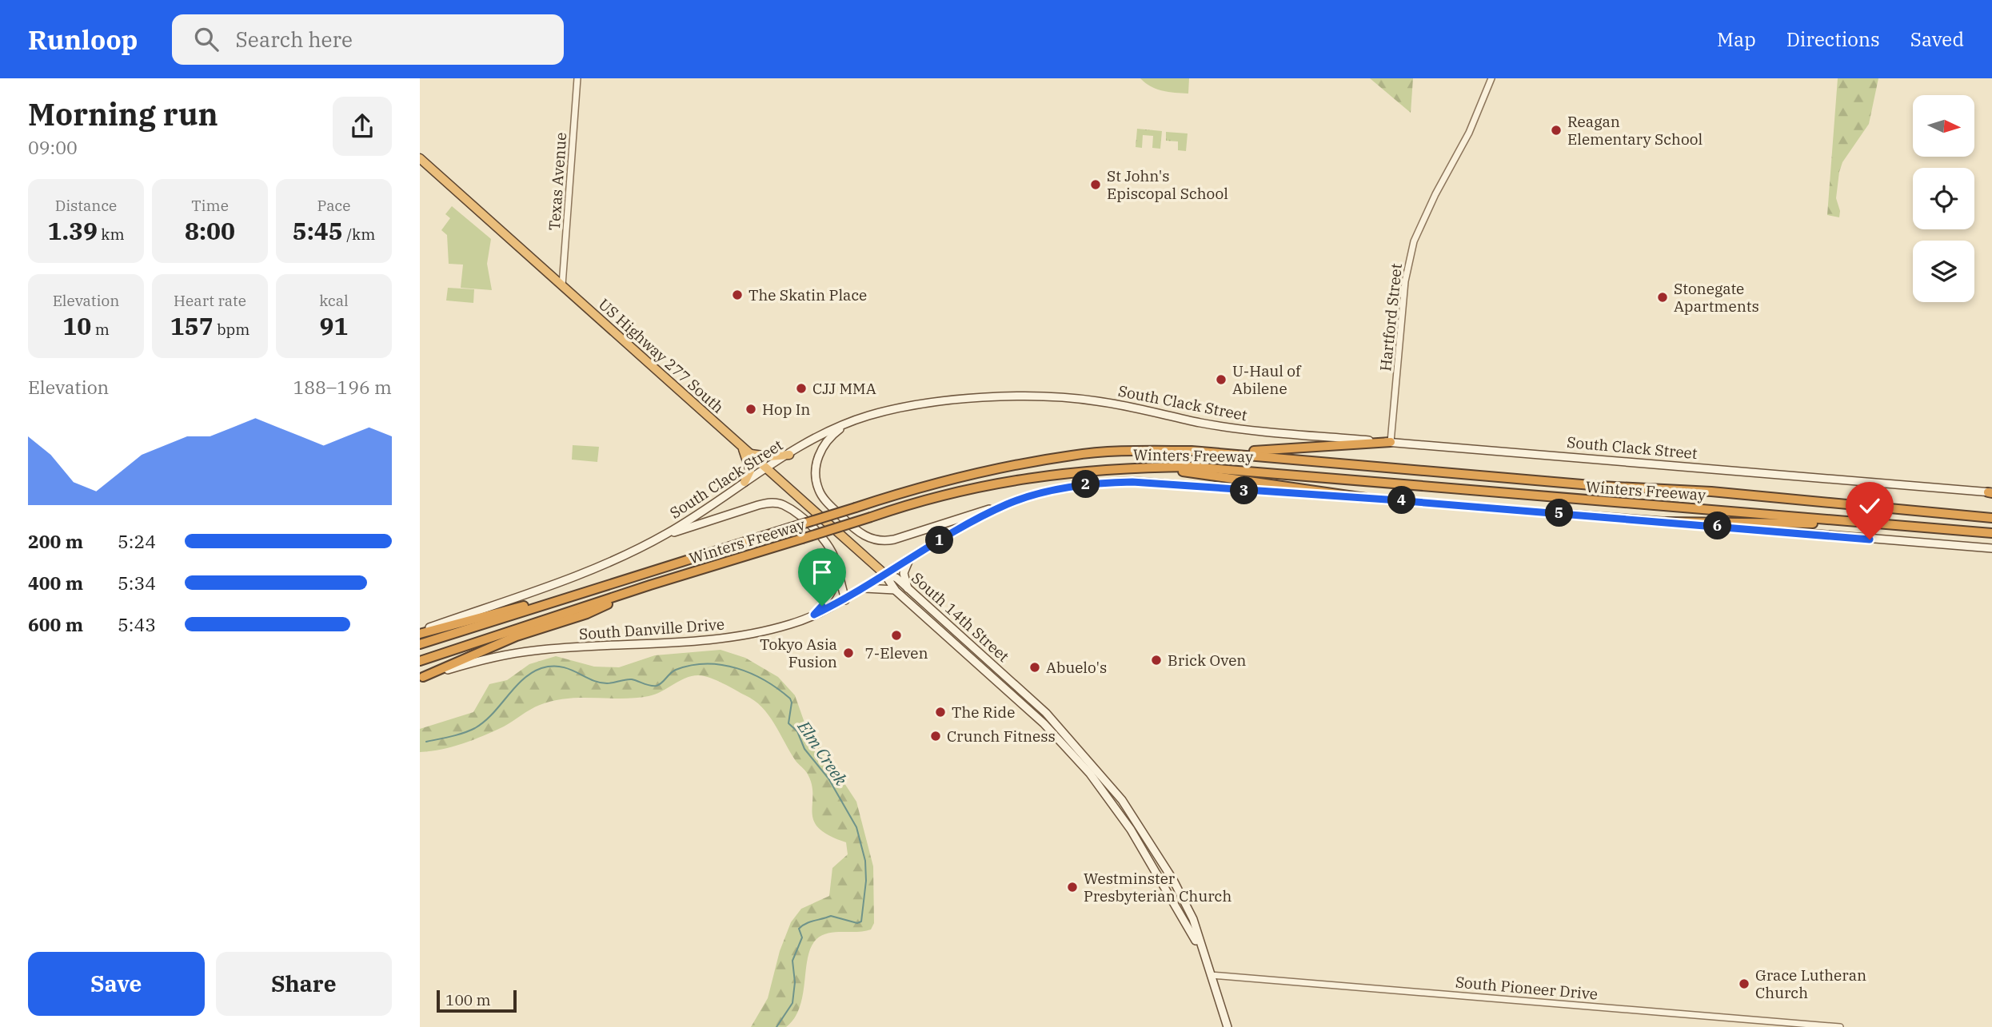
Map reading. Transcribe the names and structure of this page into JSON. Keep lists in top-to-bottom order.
{
  "streets": {
    "highway": ["US Highway 277 South", "Winters Freeway"],
    "main road": ["South Clack Street", "South 14th Street", "South Danville Drive"],
    "street": ["Texas Avenue", "Hartford Street", "South Pioneer Drive"]
  },
  "crossings": [
    ["Texas Avenue", "US Highway 277 South"],
    ["Hartford Street", "South Clack Street"],
    ["US Highway 277 South", "South Clack Street"],
    ["US Highway 277 South", "South 14th Street"],
    ["US Highway 277 South", "South Danville Drive"],
    ["South 14th Street", "South Danville Drive"],
    ["South 14th Street", "South Pioneer Drive"]
  ],
  "water": ["Elm Creek"],
  "places": [
    "Reagan Elementary School",
    "St John's Episcopal School",
    "The Skatin Place",
    "Stonegate Apartments",
    "U-Haul of Abilene",
    "CJJ MMA",
    "Hop In",
    "7-Eleven",
    "Tokyo Asia Fusion",
    "Brick Oven",
    "Abuelo's",
    "The Ride",
    "Crunch Fitness",
    "Westminster Presbyterian Church",
    "Grace Lutheran Church"
  ],
  "scale_bar": "100 m",
  "north": "right",
  "page": {
    "header": "Runloop",
    "search": "Search here",
    "nav": ["Map", "Directions", "Saved"],
    "heading": ["Morning run", "09:00"],
    "stats": [
      ["Distance", "1.39 km"],
      ["Time", "8:00"],
      ["Pace", "5:45 /km"],
      ["Elevation", "10 m"],
      ["Heart rate", "157 bpm"],
      ["kcal", "91"]
    ],
    "chart": ["Elevation", "188–196 m"],
    "pins": [
      "2",
      "3",
      "4",
      "5",
      "6",
      "1"
    ],
    "list": [
      {
        "name": "200 m",
        "note": "5:24"
      },
      {
        "name": "400 m",
        "note": "5:34"
      },
      {
        "name": "600 m",
        "note": "5:43"
      }
    ],
    "buttons": ["Save", "Share"],
    "scale": "100 m"
  }
}
